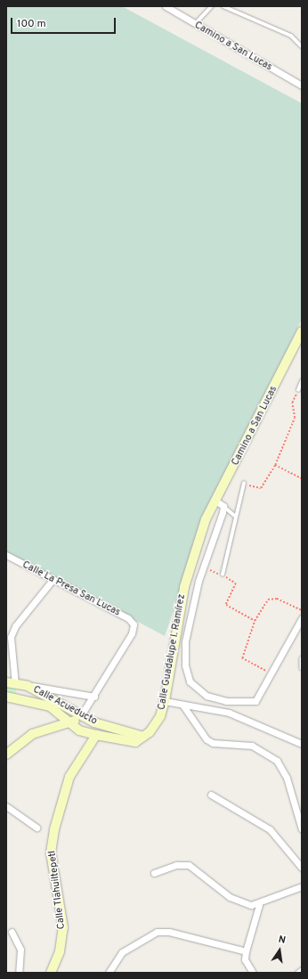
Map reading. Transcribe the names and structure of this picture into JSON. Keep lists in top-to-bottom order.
{
  "streets": {
    "street": [
      "Camino a San Lucas",
      "Calle La Presa San Lucas",
      "Calle Guadalupe I. Ramírez",
      "Calle Acueducto",
      "Calle Tlahuiltepetl"
    ]
  },
  "crossings": [
    ["Camino a San Lucas", "Calle Guadalupe I. Ramírez"],
    ["Calle La Presa San Lucas", "Calle Acueducto"],
    ["Calle Guadalupe I. Ramírez", "Calle Acueducto"]
  ],
  "scale_bar": "100 m",
  "north": "top"
}
